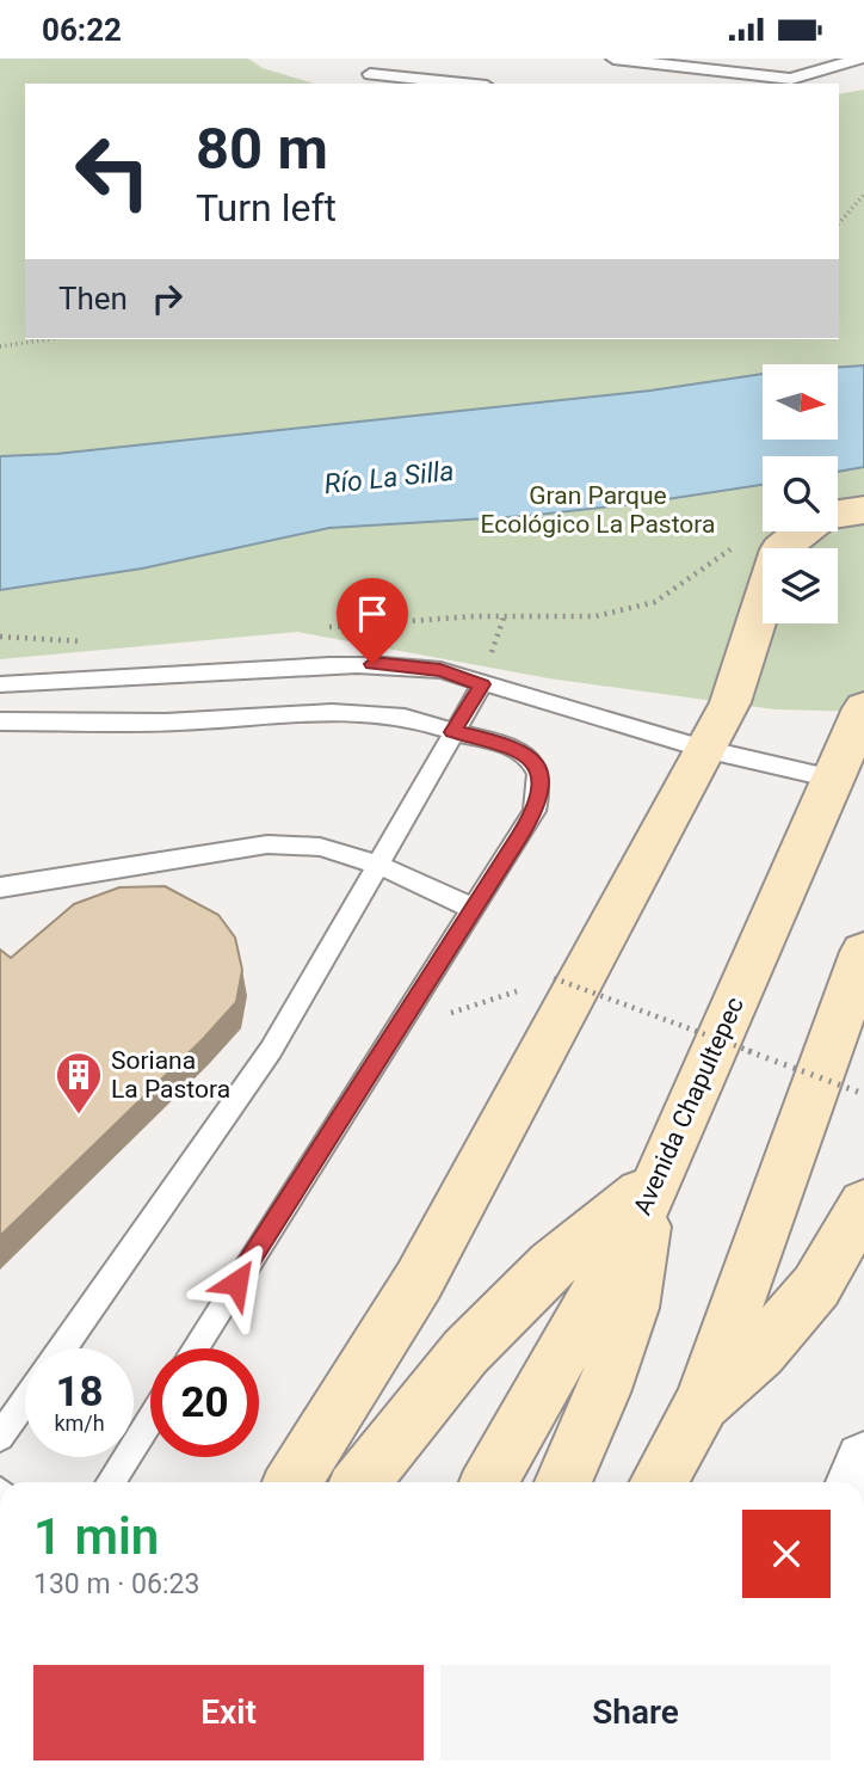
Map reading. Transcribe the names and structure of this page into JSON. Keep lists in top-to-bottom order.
{
  "streets": {
    "main road": ["Avenida Chapultepec"]
  },
  "water": ["Río La Silla"],
  "parks": ["Gran Parque Ecológico La Pastora"],
  "places": {
    "building": ["Soriana La Pastora"]
  },
  "north": "right",
  "page": {
    "status": "06:22",
    "turn": ["80 m", "Turn left"],
    "then": "Then",
    "speed": "18 km/h",
    "limit": "20",
    "heading": ["1 min", "130 m · 06:23"],
    "buttons": ["Exit", "Share"]
  }
}
